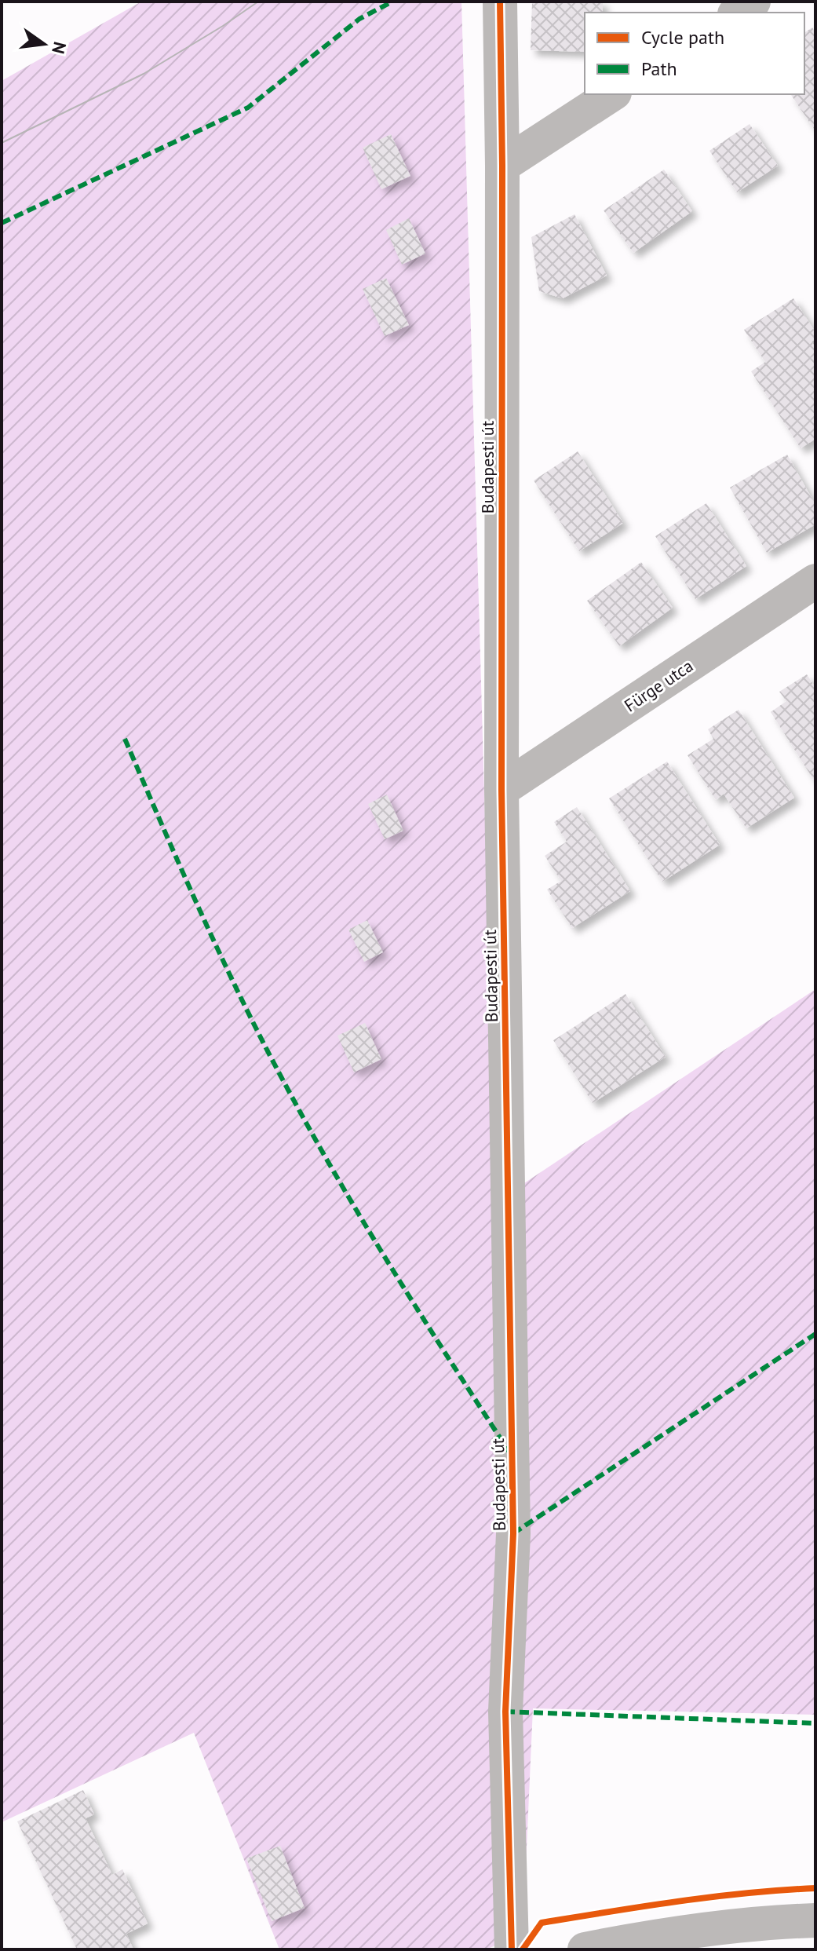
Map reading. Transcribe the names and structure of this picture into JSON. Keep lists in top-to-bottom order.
{
  "streets": {
    "street": ["Budapesti út", "Fürge utca"]
  },
  "crossings": [
    ["Budapesti út", "Fürge utca"]
  ],
  "legend": ["Cycle path", "Path"],
  "north": "right"
}
